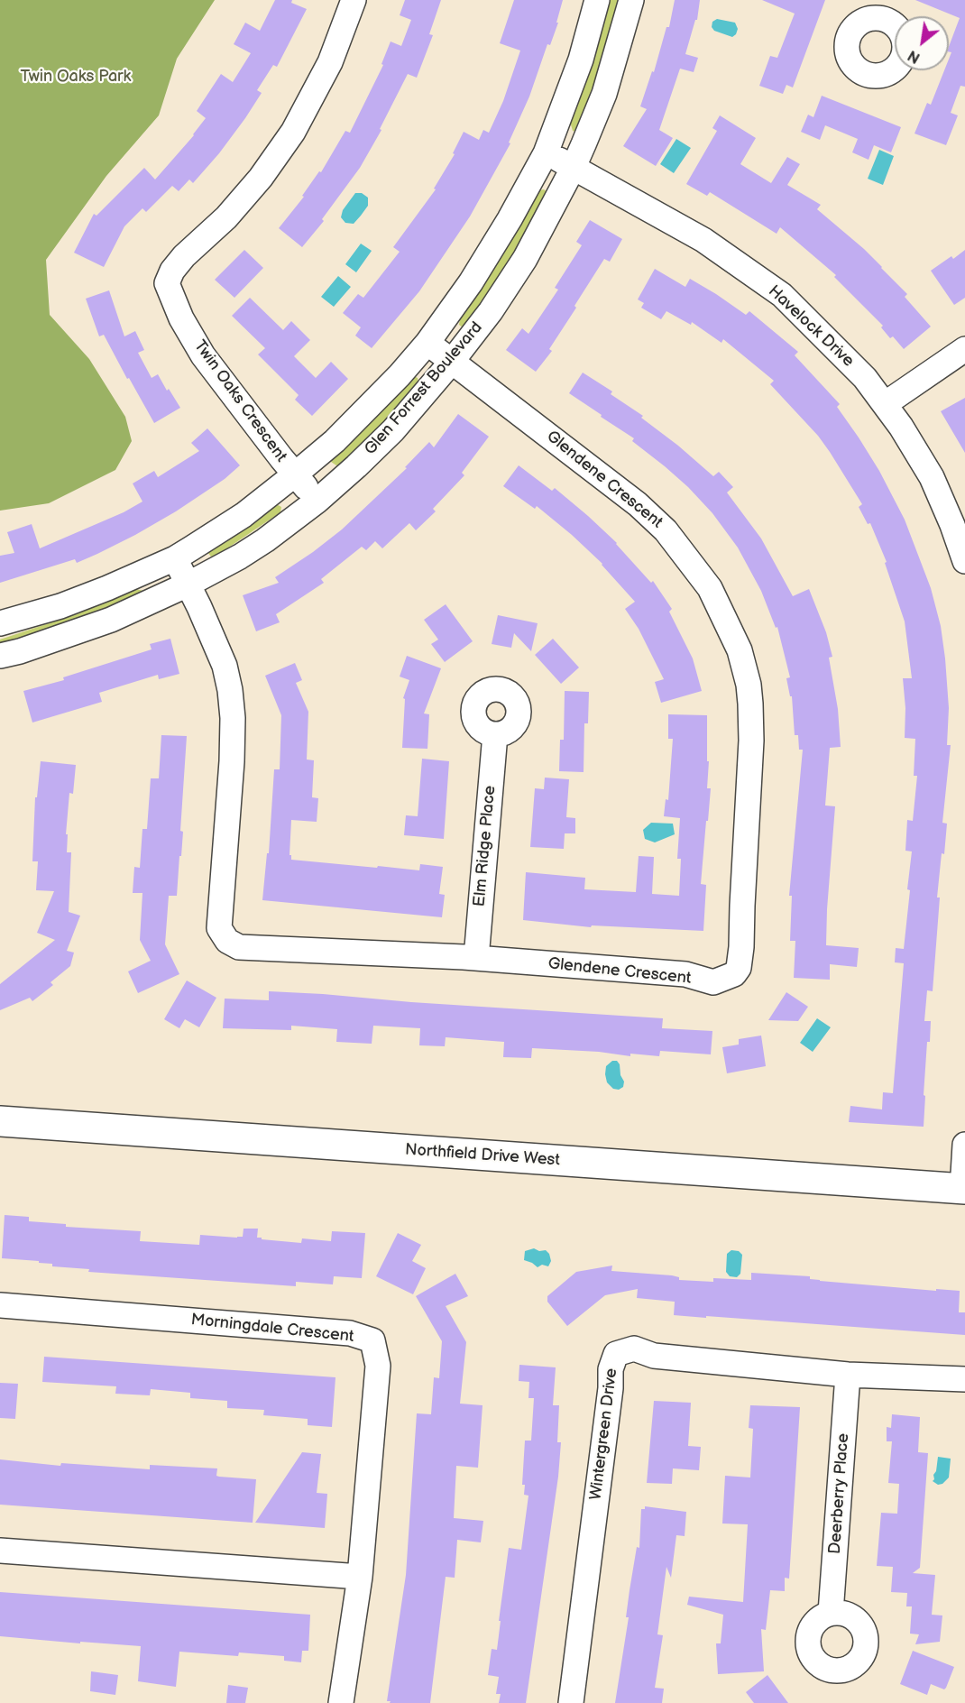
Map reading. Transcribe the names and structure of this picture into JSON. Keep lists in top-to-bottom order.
{
  "streets": {
    "main road": ["Northfield Drive West"],
    "street": [
      "Havelock Drive",
      "Glen Forrest Boulevard",
      "Twin Oaks Crescent",
      "Glendene Crescent",
      "Elm Ridge Place",
      "Morningdale Crescent",
      "Wintergreen Drive",
      "Deerberry Place"
    ]
  },
  "crossings": [
    ["Havelock Drive", "Glen Forrest Boulevard"],
    ["Glen Forrest Boulevard", "Twin Oaks Crescent"],
    ["Glen Forrest Boulevard", "Glendene Crescent"],
    ["Glendene Crescent", "Elm Ridge Place"],
    ["Wintergreen Drive", "Deerberry Place"]
  ],
  "parks": ["Twin Oaks Park"],
  "north": "bottom left"
}
